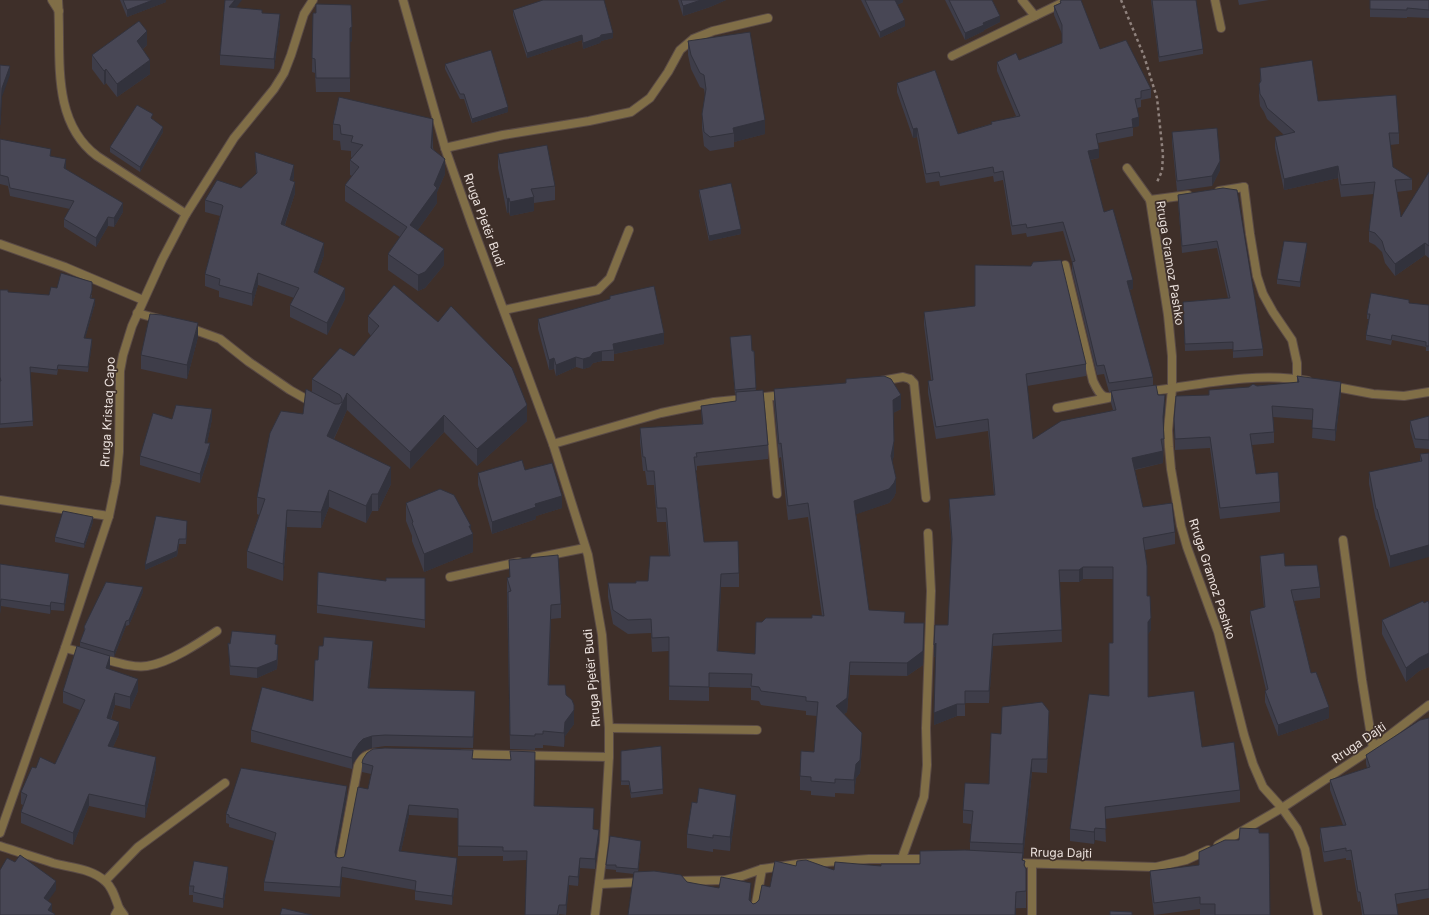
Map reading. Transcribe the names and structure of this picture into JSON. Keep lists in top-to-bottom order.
{
  "streets": {
    "street": [
      "Rruga Pjetër Budi",
      "Rruga Gramoz Pashko",
      "Rruga Kristaq Capo",
      "Rruga Dajti"
    ]
  },
  "crossings": [
    ["Rruga Gramoz Pashko", "Rruga Dajti"]
  ]
}
